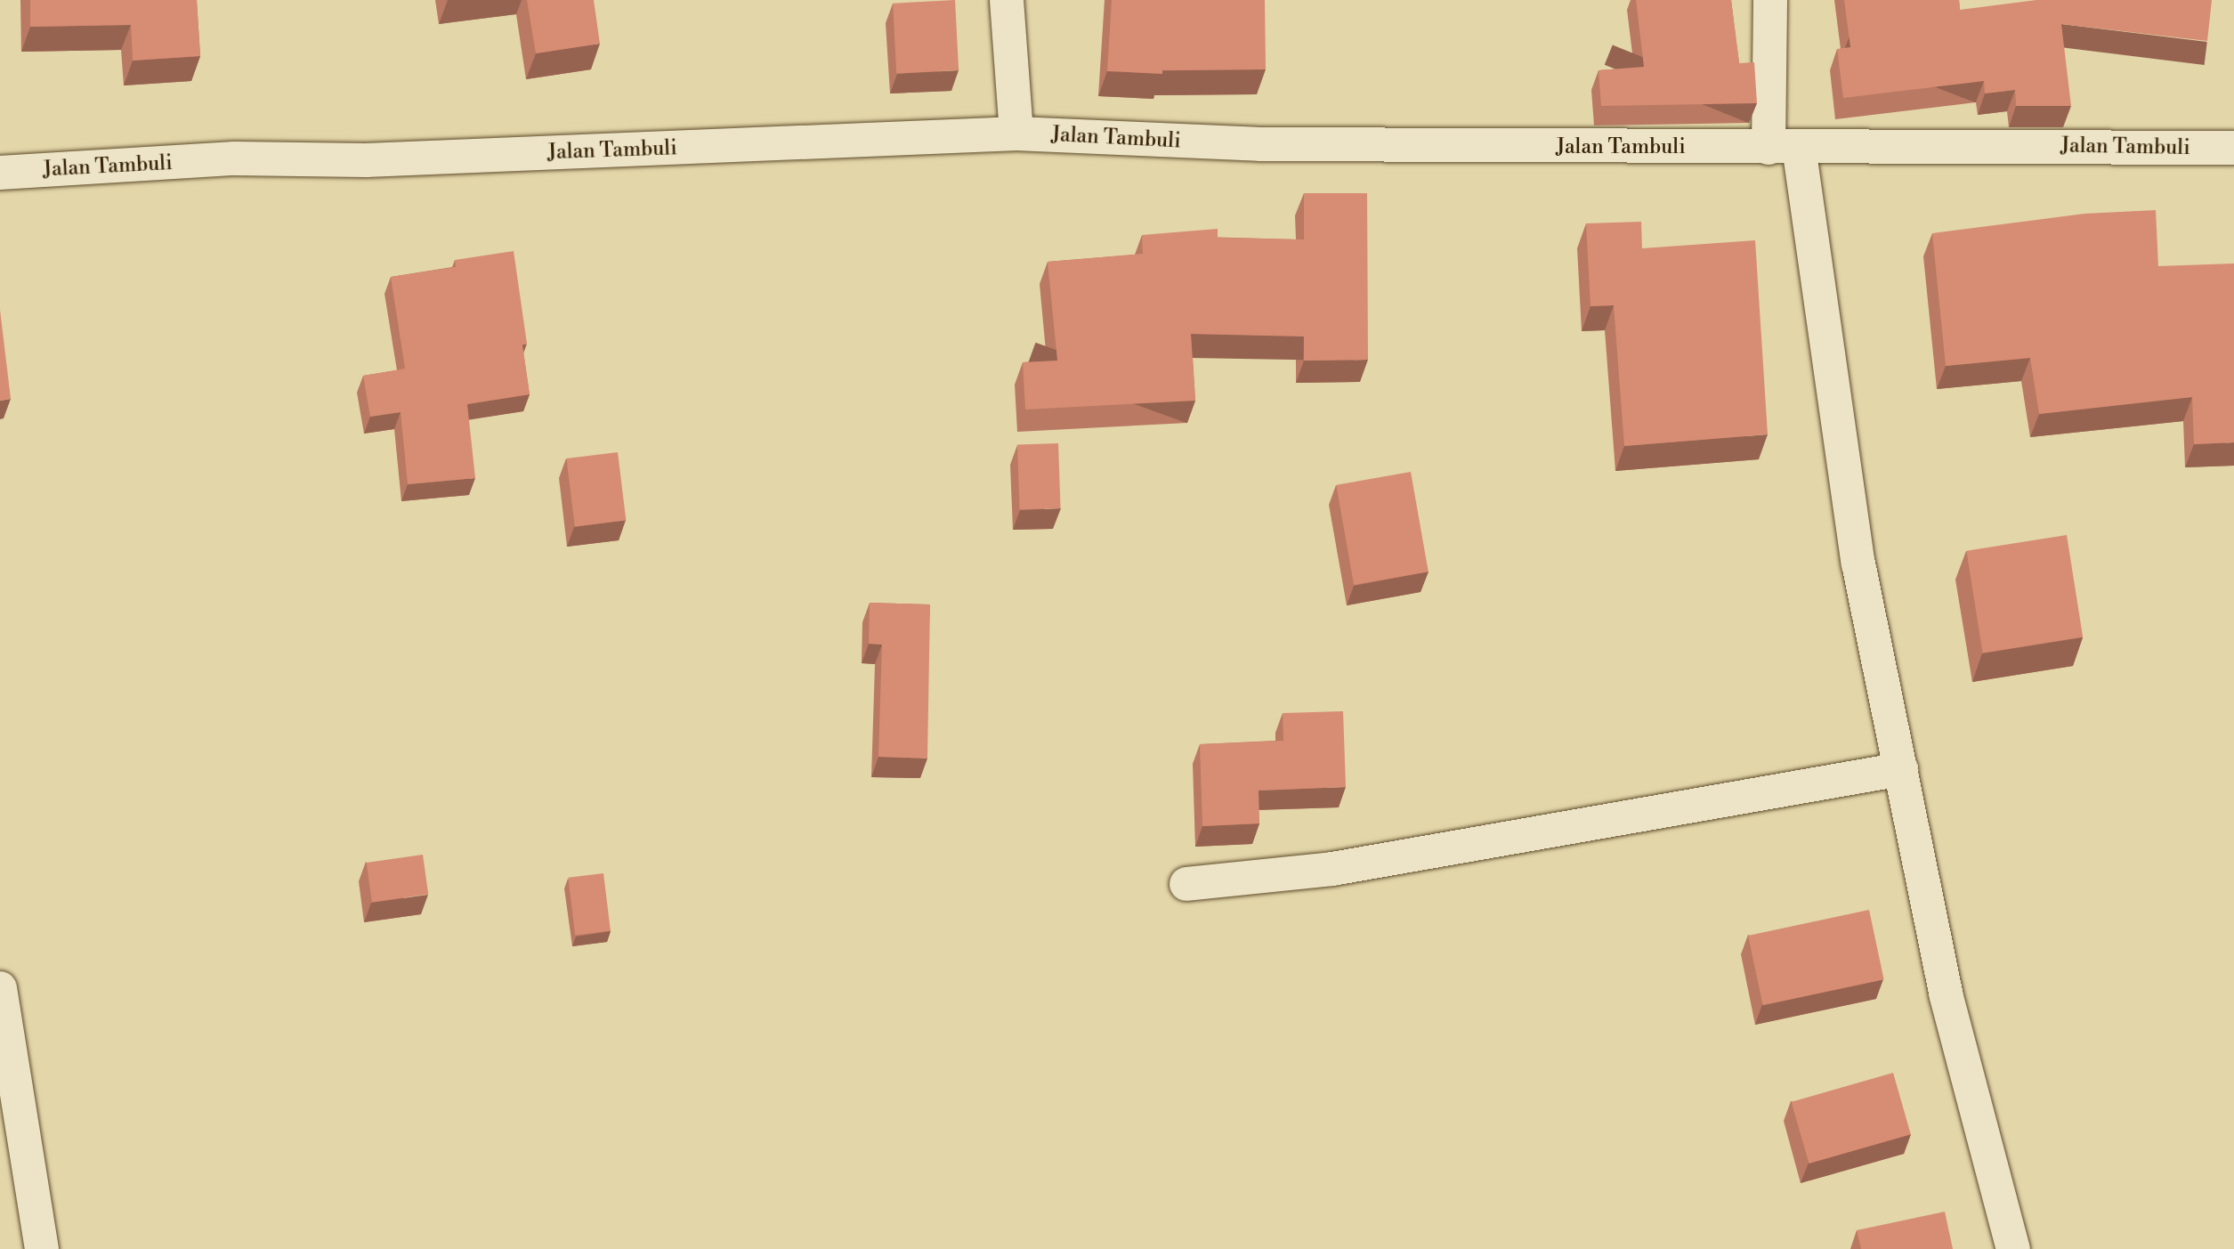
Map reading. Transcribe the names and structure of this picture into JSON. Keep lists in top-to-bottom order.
{
  "streets": {
    "street": ["Jalan Tambuli"]
  }
}
